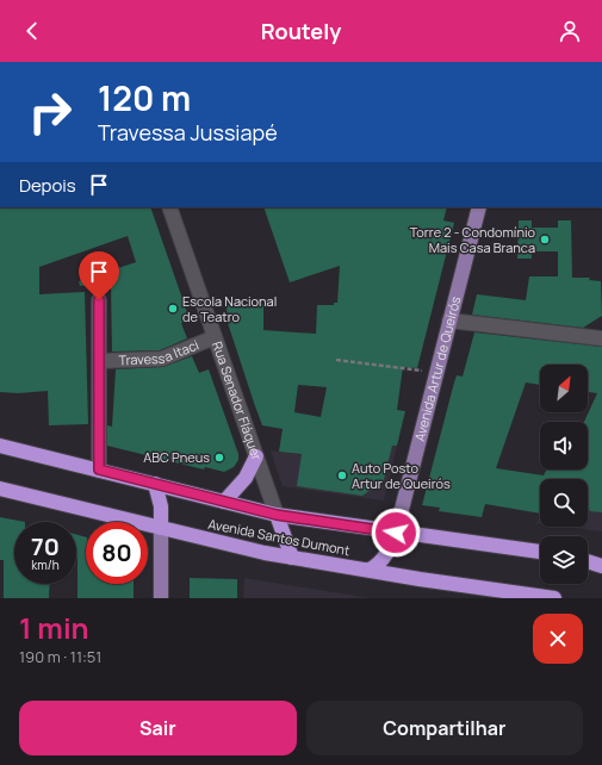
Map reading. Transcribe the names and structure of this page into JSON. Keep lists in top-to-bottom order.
{
  "streets": {
    "highway": ["Avenida Santos Dumont"],
    "main road": ["Avenida Artur de Queirós"],
    "street": ["Travessa Itaci", "Rua Senador Fláquer"]
  },
  "crossings": [
    ["Travessa Itaci", "Rua Senador Fláquer"],
    ["Avenida Artur de Queirós", "Avenida Santos Dumont"],
    ["Rua Senador Fláquer", "Avenida Santos Dumont"]
  ],
  "places": [
    "Torre 2 - Condomínio Mais Casa Branca",
    "Escola Nacional de Teatro",
    "ABC Pneus",
    "Auto Posto Artur de Queirós"
  ],
  "north": "top right",
  "page": {
    "header": "Routely",
    "turn": ["120 m", "Travessa Jussiapé"],
    "then": "Depois",
    "speed": "70 km/h",
    "limit": "80",
    "heading": ["1 min", "190 m · 11:51"],
    "buttons": ["Sair", "Compartilhar"]
  }
}
